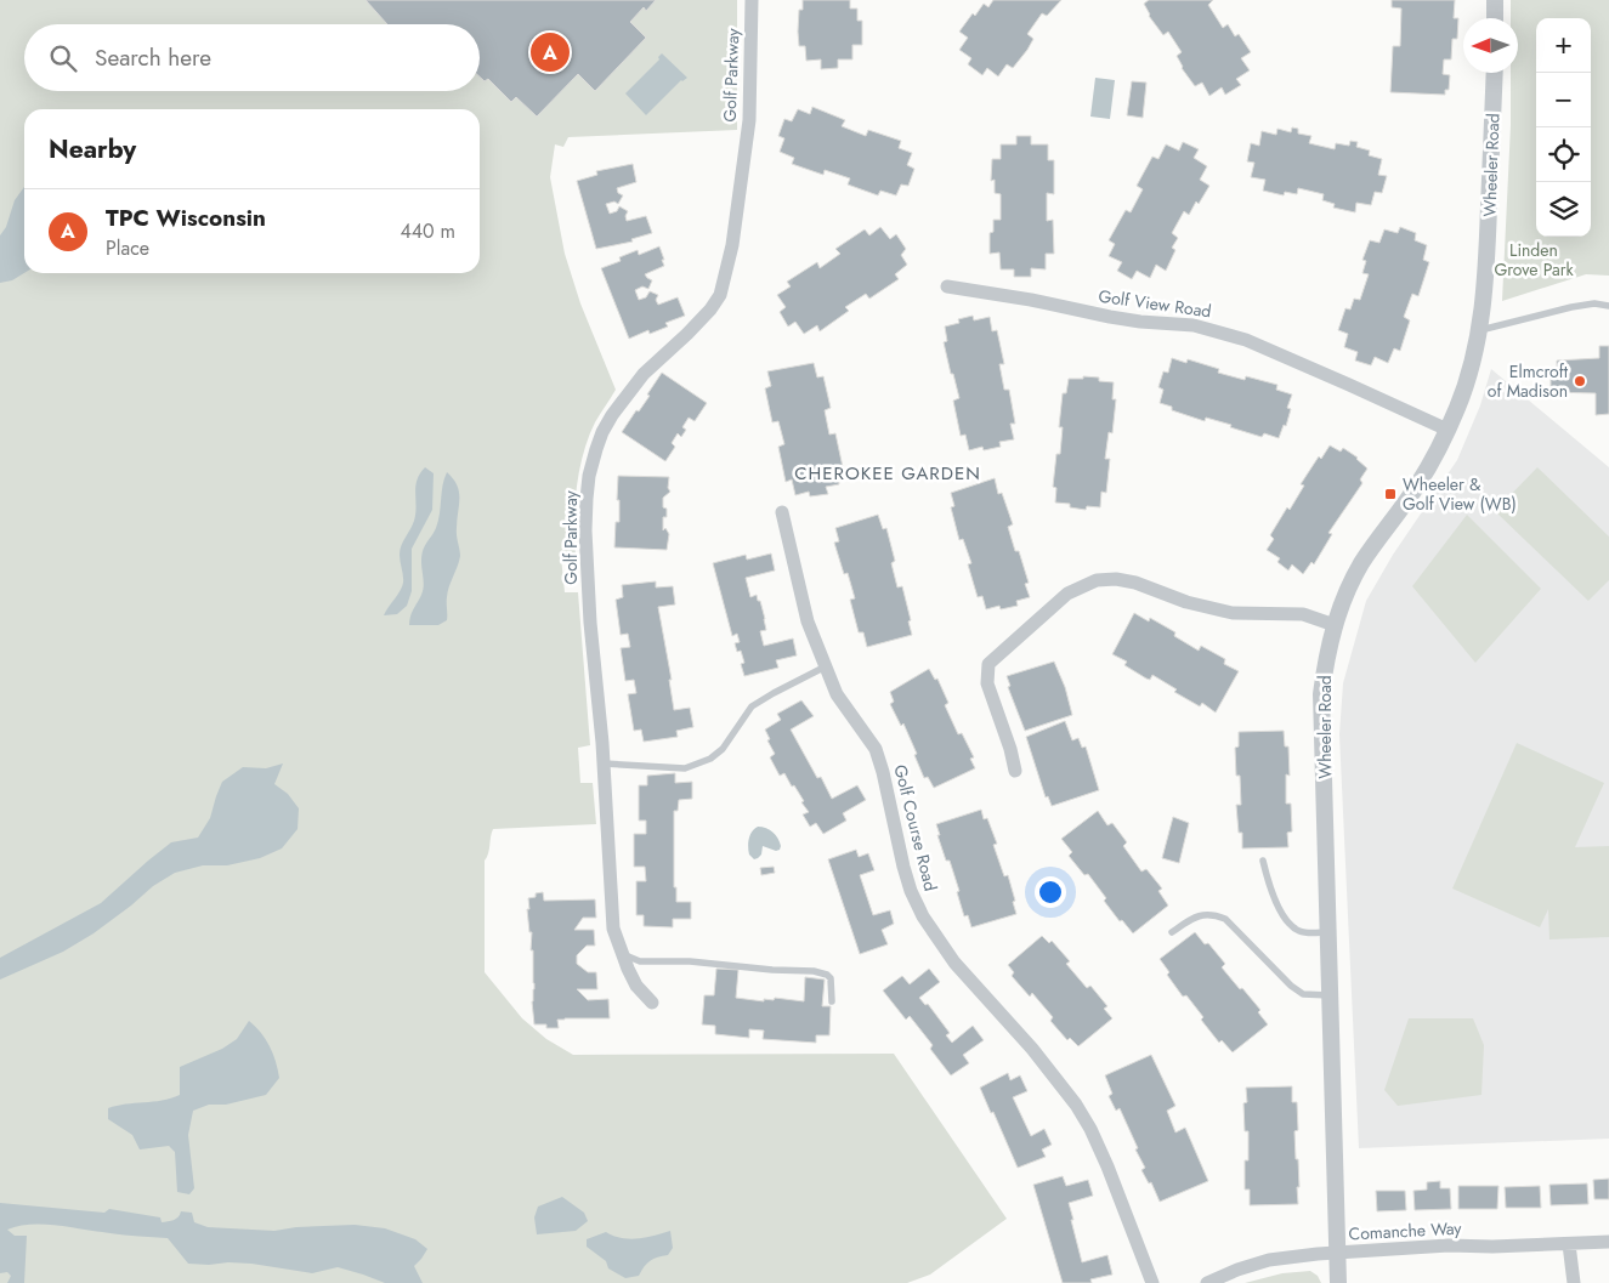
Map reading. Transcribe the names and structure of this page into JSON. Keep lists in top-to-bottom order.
{
  "streets": {
    "street": [
      "Golf Parkway",
      "Wheeler Road",
      "Golf View Road",
      "Golf Course Road",
      "Comanche Way"
    ]
  },
  "crossings": [
    ["Wheeler Road", "Golf View Road"],
    ["Wheeler Road", "Comanche Way"]
  ],
  "districts": ["CHEROKEE GARDEN"],
  "parks": ["Linden Grove Park"],
  "places": {
    "other": ["Elmcroft of Madison"],
    "transit": ["Wheeler & Golf View (WB)"]
  },
  "north": "left",
  "page": {
    "map_buttons": ["+", "−"],
    "search": "Search here",
    "pins": "A",
    "heading": "Nearby",
    "list": [
      {
        "mark": "A",
        "name": "TPC Wisconsin",
        "note": "Place",
        "value": "440 m"
      }
    ]
  }
}
